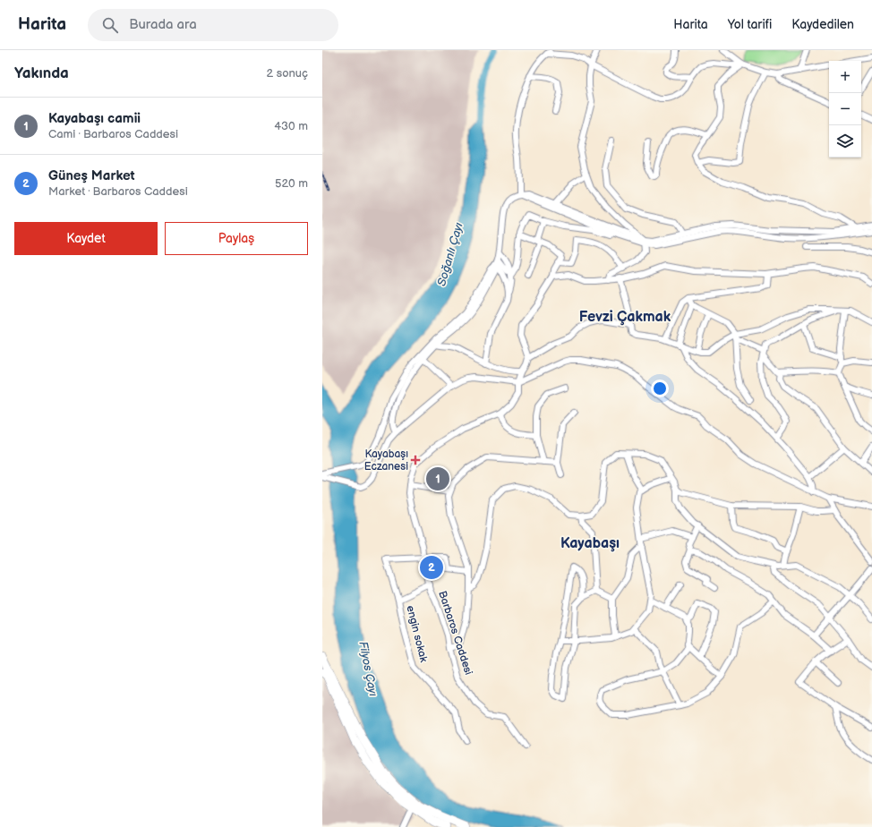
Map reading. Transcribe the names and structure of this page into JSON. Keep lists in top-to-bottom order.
{
  "streets": {
    "street": ["Barbaros Caddesi", "engin sokak"]
  },
  "crossings": [
    ["Barbaros Caddesi", "engin sokak"]
  ],
  "districts": ["Fevzi Çakmak", "Kayabaşı"],
  "water": ["Soğanlı Çayı", "Filyos Çayı"],
  "places": {
    "health": ["Kayabaşı Eczanesi"]
  },
  "page": {
    "header": "Harita",
    "search": "Burada ara",
    "nav": ["Harita", "Yol tarifi", "Kaydedilen"],
    "heading": ["Yakında", "2 sonuç"],
    "map_buttons": ["+", "−"],
    "list": [
      {
        "mark": "1",
        "name": "Kayabaşı camii",
        "note": "Cami · Barbaros Caddesi",
        "value": "430 m"
      },
      {
        "mark": "2",
        "name": "Güneş Market",
        "note": "Market · Barbaros Caddesi",
        "value": "520 m"
      }
    ],
    "buttons": ["Kaydet", "Paylaş"],
    "pins": ["1", "2"]
  }
}
